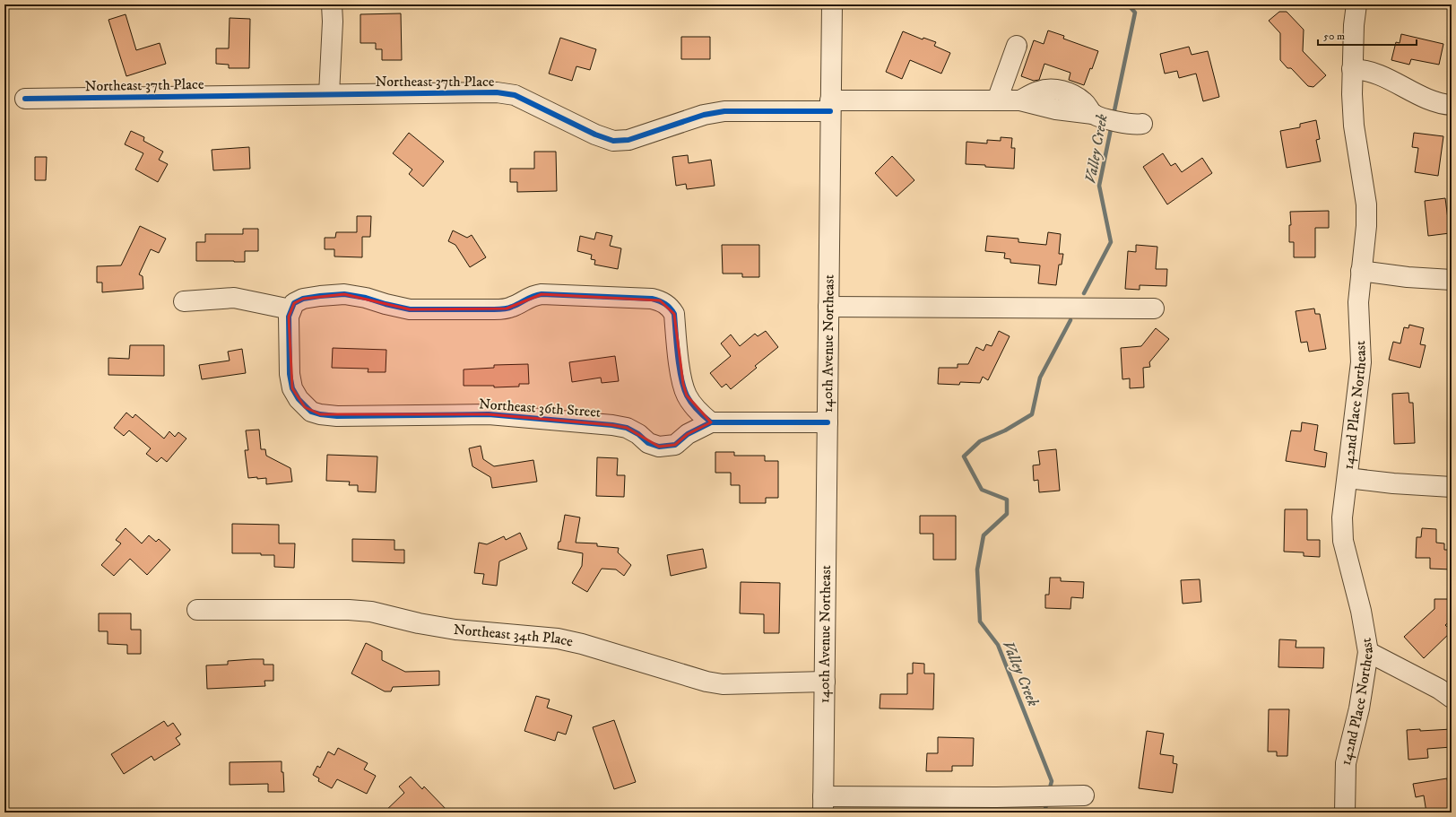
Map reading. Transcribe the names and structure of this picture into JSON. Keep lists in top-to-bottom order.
{
  "streets": {
    "street": [
      "Northeast 37th Place",
      "140th Avenue Northeast",
      "142nd Place Northeast",
      "Northeast 36th Street",
      "Northeast 34th Place"
    ]
  },
  "crossings": [
    ["Northeast 37th Place", "140th Avenue Northeast"],
    ["140th Avenue Northeast", "Northeast 36th Street"],
    ["140th Avenue Northeast", "Northeast 34th Place"]
  ],
  "water": ["Valley Creek"],
  "scale_bar": "50 m"
}
